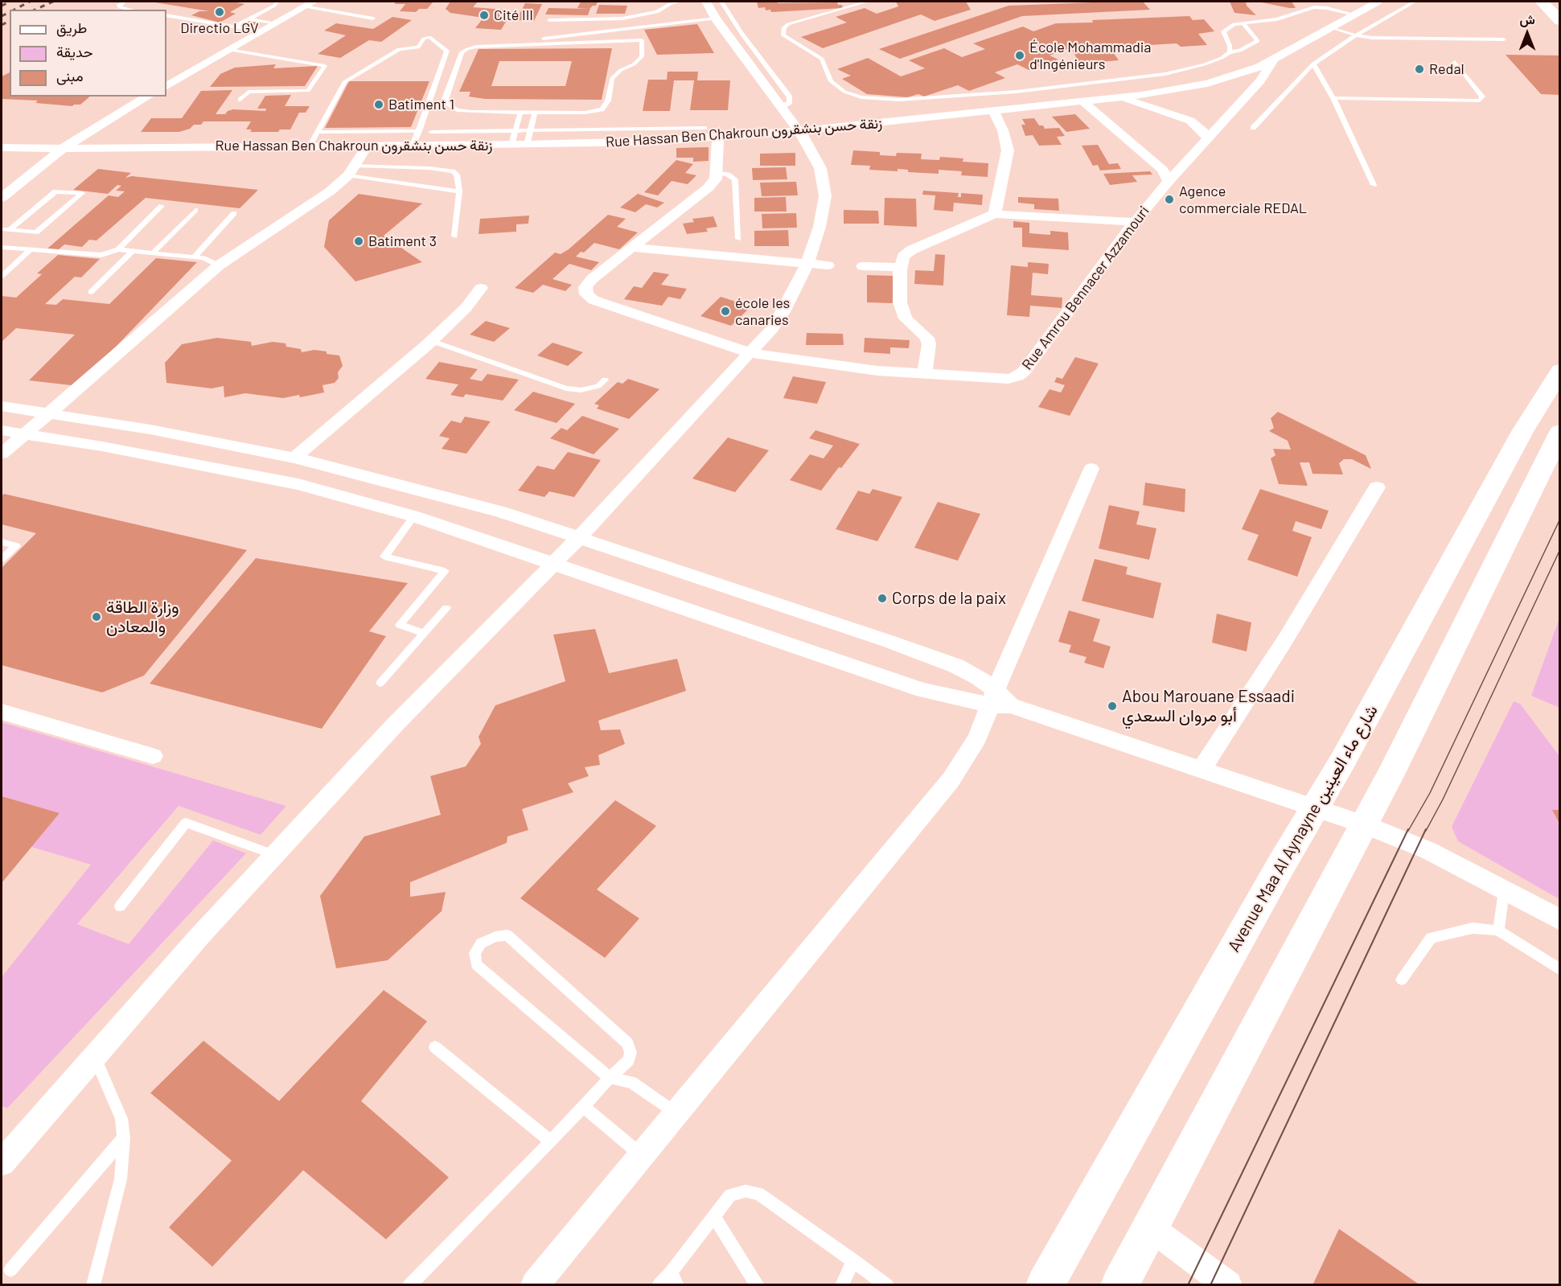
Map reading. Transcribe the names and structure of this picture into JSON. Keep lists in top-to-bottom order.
{
  "streets": {
    "street": ["Rue Hassan Ben Chakroun زنقة حسن بنشقرون", "Rue Amrou Bennacer Azzamouri", "Avenue Maa Al Aynayne شارع ماء العينين"]
  },
  "crossings": [
    ["Rue Hassan Ben Chakroun زنقة حسن بنشقرون", "Rue Amrou Bennacer Azzamouri"]
  ],
  "places": [
    "Directio LGV",
    "Cité III",
    "École Mohammadia d'Ingénieurs",
    "Redal",
    "Batiment 1",
    "Agence commerciale REDAL",
    "Batiment 3",
    "école les canaries",
    "Corps de la paix",
    "وزارة الطاقة والمعادن",
    "Abou Marouane Essaadi أبو مروان السعدي"
  ],
  "legend": ["طريق", "حديقة", "مبنى"],
  "north": "top"
}
